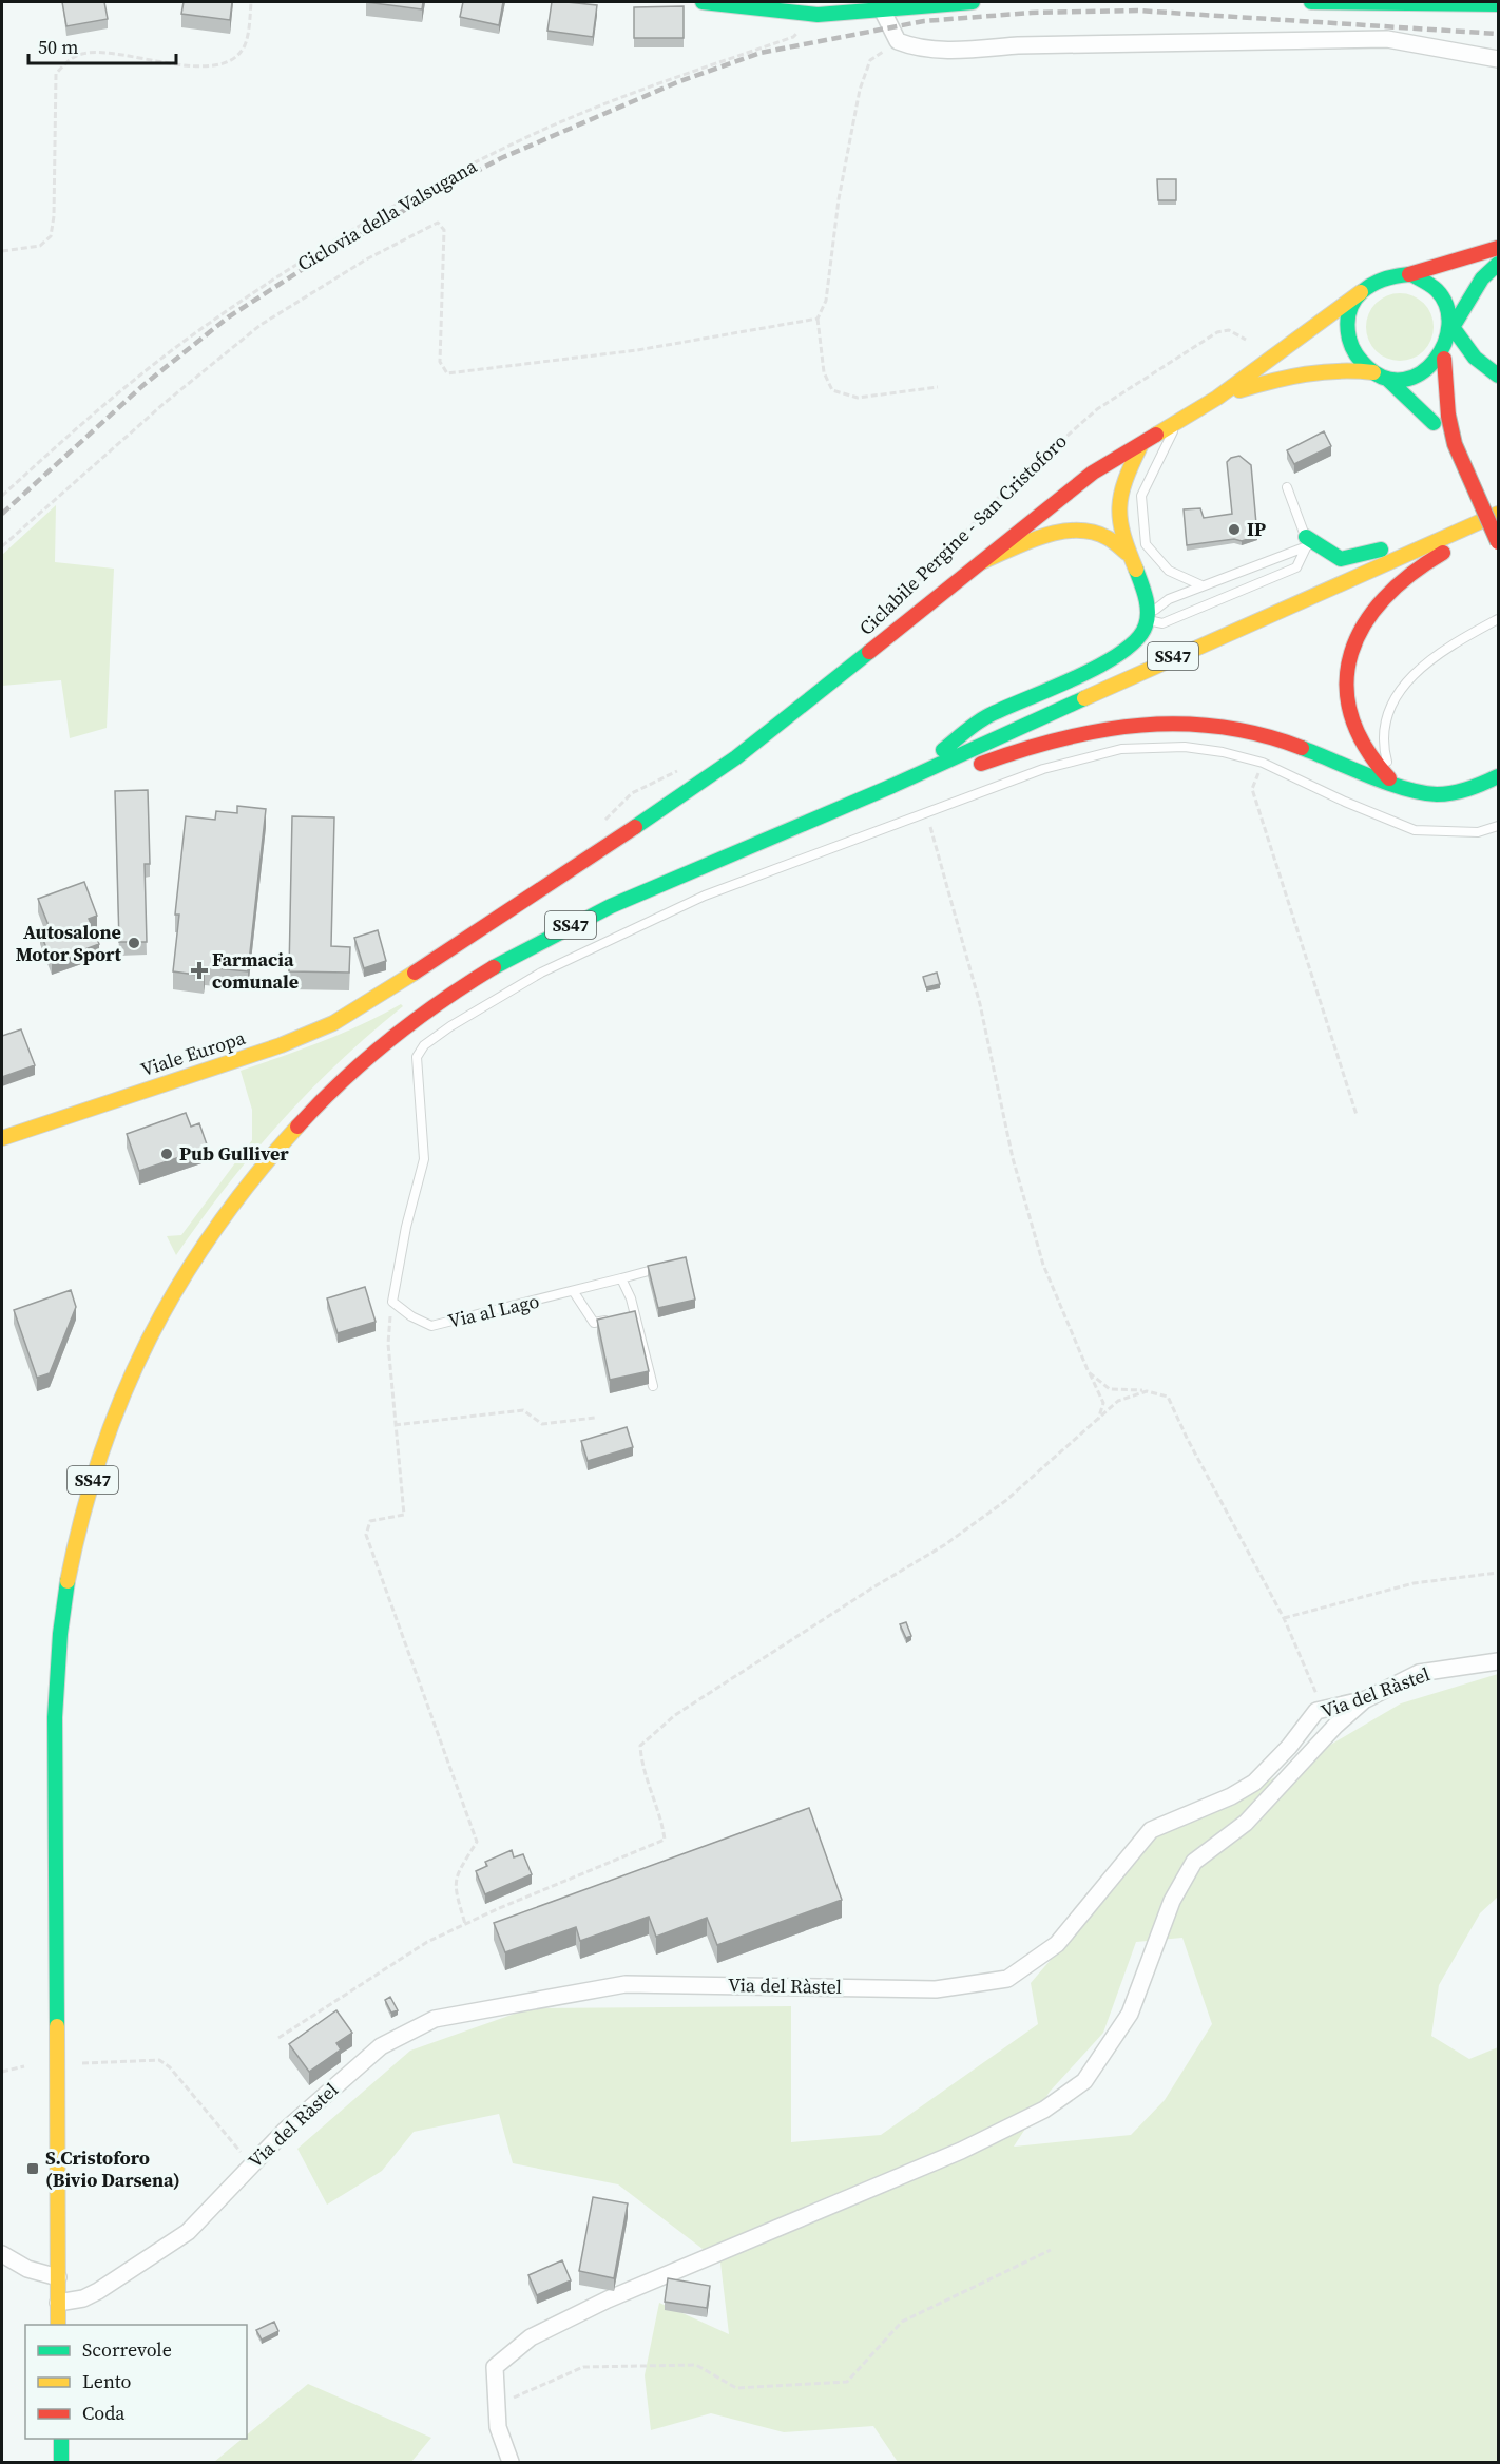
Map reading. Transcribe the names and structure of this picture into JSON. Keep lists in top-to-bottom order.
{
  "streets": {
    "main road": ["SS47", "Viale Europa"],
    "street": ["Via del Ràstel"],
    "lane": ["Via al Lago"],
    "path": ["Ciclovia della Valsugana", "Ciclabile Pergine - San Cristoforo"]
  },
  "crossings": [
    ["SS47", "Via del Ràstel"]
  ],
  "places": {
    "other": ["IP", "Autosalone Motor Sport", "Pub Gulliver"],
    "health": ["Farmacia comunale"],
    "transit": ["S.Cristoforo (Bivio Darsena)"]
  },
  "legend": ["Scorrevole", "Lento", "Coda"],
  "scale_bar": "50 m"
}
